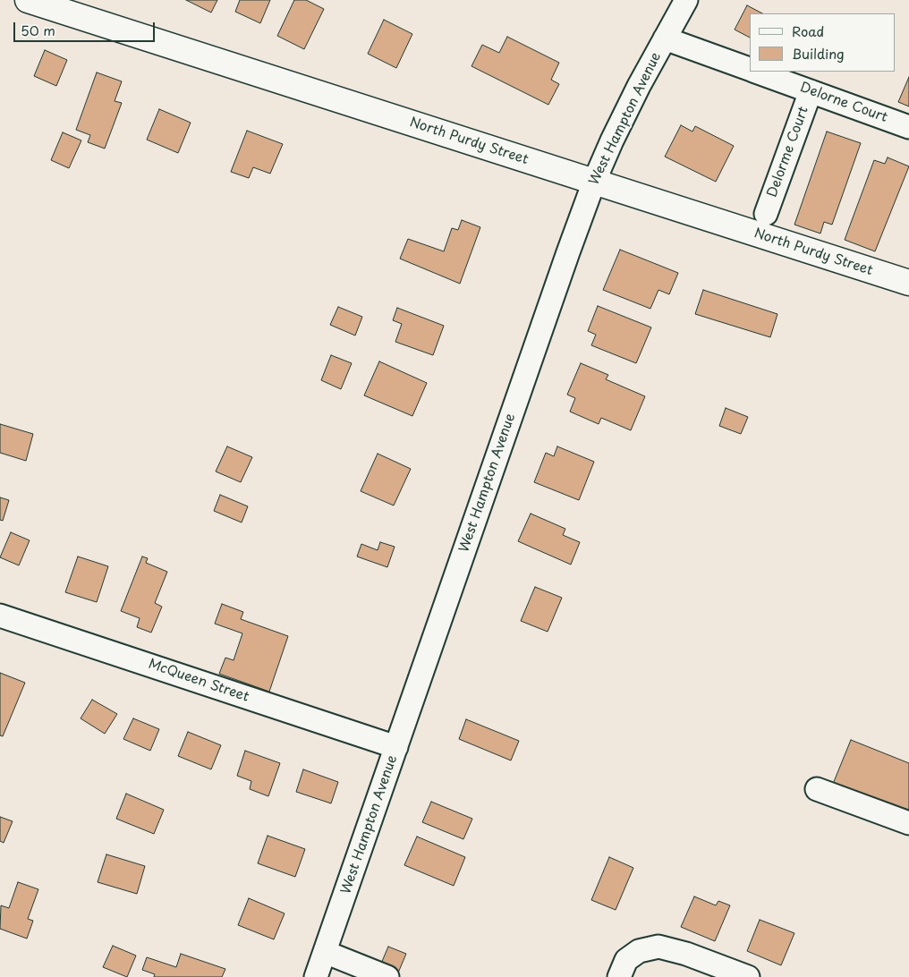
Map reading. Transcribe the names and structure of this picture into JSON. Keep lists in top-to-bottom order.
{
  "streets": {
    "street": [
      "Delorne Court",
      "West Hampton Avenue",
      "North Purdy Street",
      "Delorme Court",
      "McQueen Street"
    ]
  },
  "crossings": [
    ["Delorne Court", "West Hampton Avenue"],
    ["Delorne Court", "Delorme Court"],
    ["West Hampton Avenue", "North Purdy Street"],
    ["West Hampton Avenue", "McQueen Street"]
  ],
  "legend": ["Road", "Building"],
  "scale_bar": "50 m"
}
